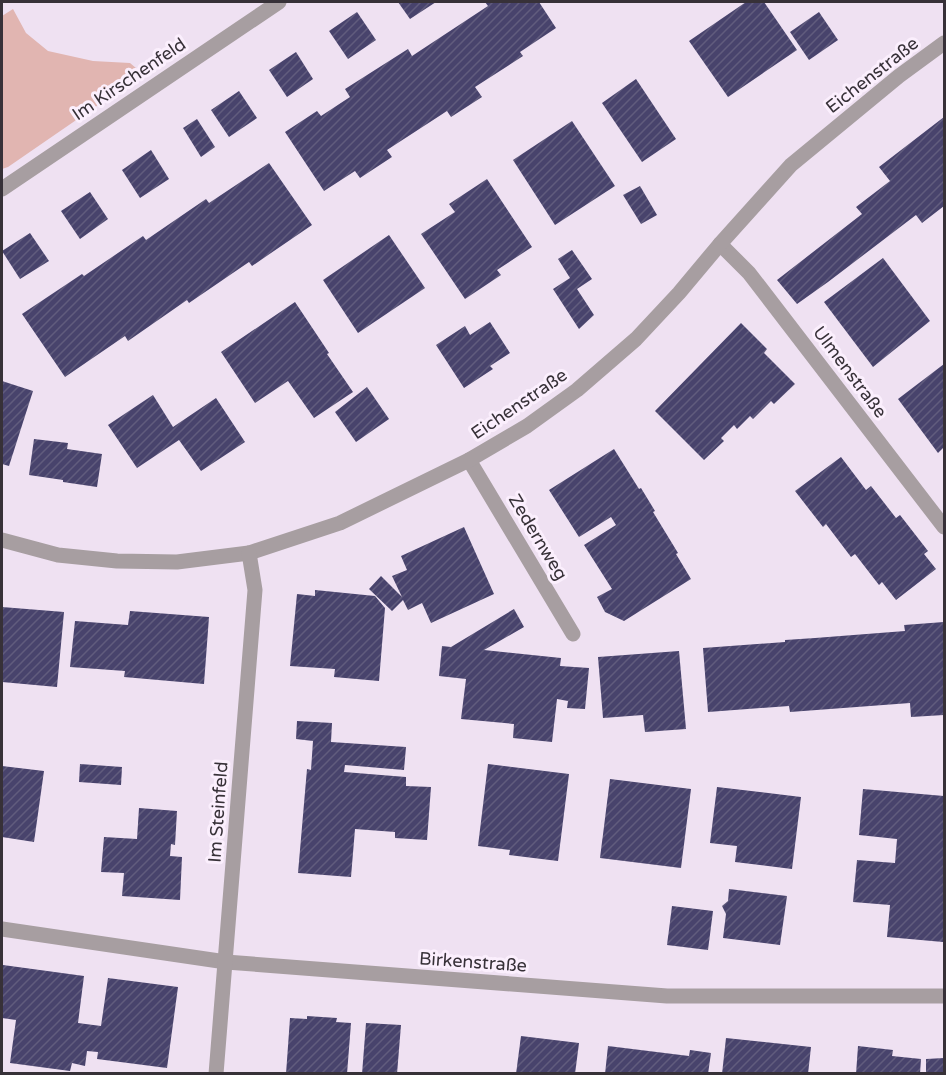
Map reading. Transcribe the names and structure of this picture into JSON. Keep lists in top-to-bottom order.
{
  "streets": {
    "street": [
      "Eichenstraße",
      "Im Kirschenfeld",
      "Ulmenstraße",
      "Zedernweg",
      "Im Steinfeld",
      "Birkenstraße"
    ]
  },
  "crossings": [
    ["Eichenstraße", "Ulmenstraße"],
    ["Eichenstraße", "Zedernweg"],
    ["Eichenstraße", "Im Steinfeld"],
    ["Im Steinfeld", "Birkenstraße"]
  ]
}
